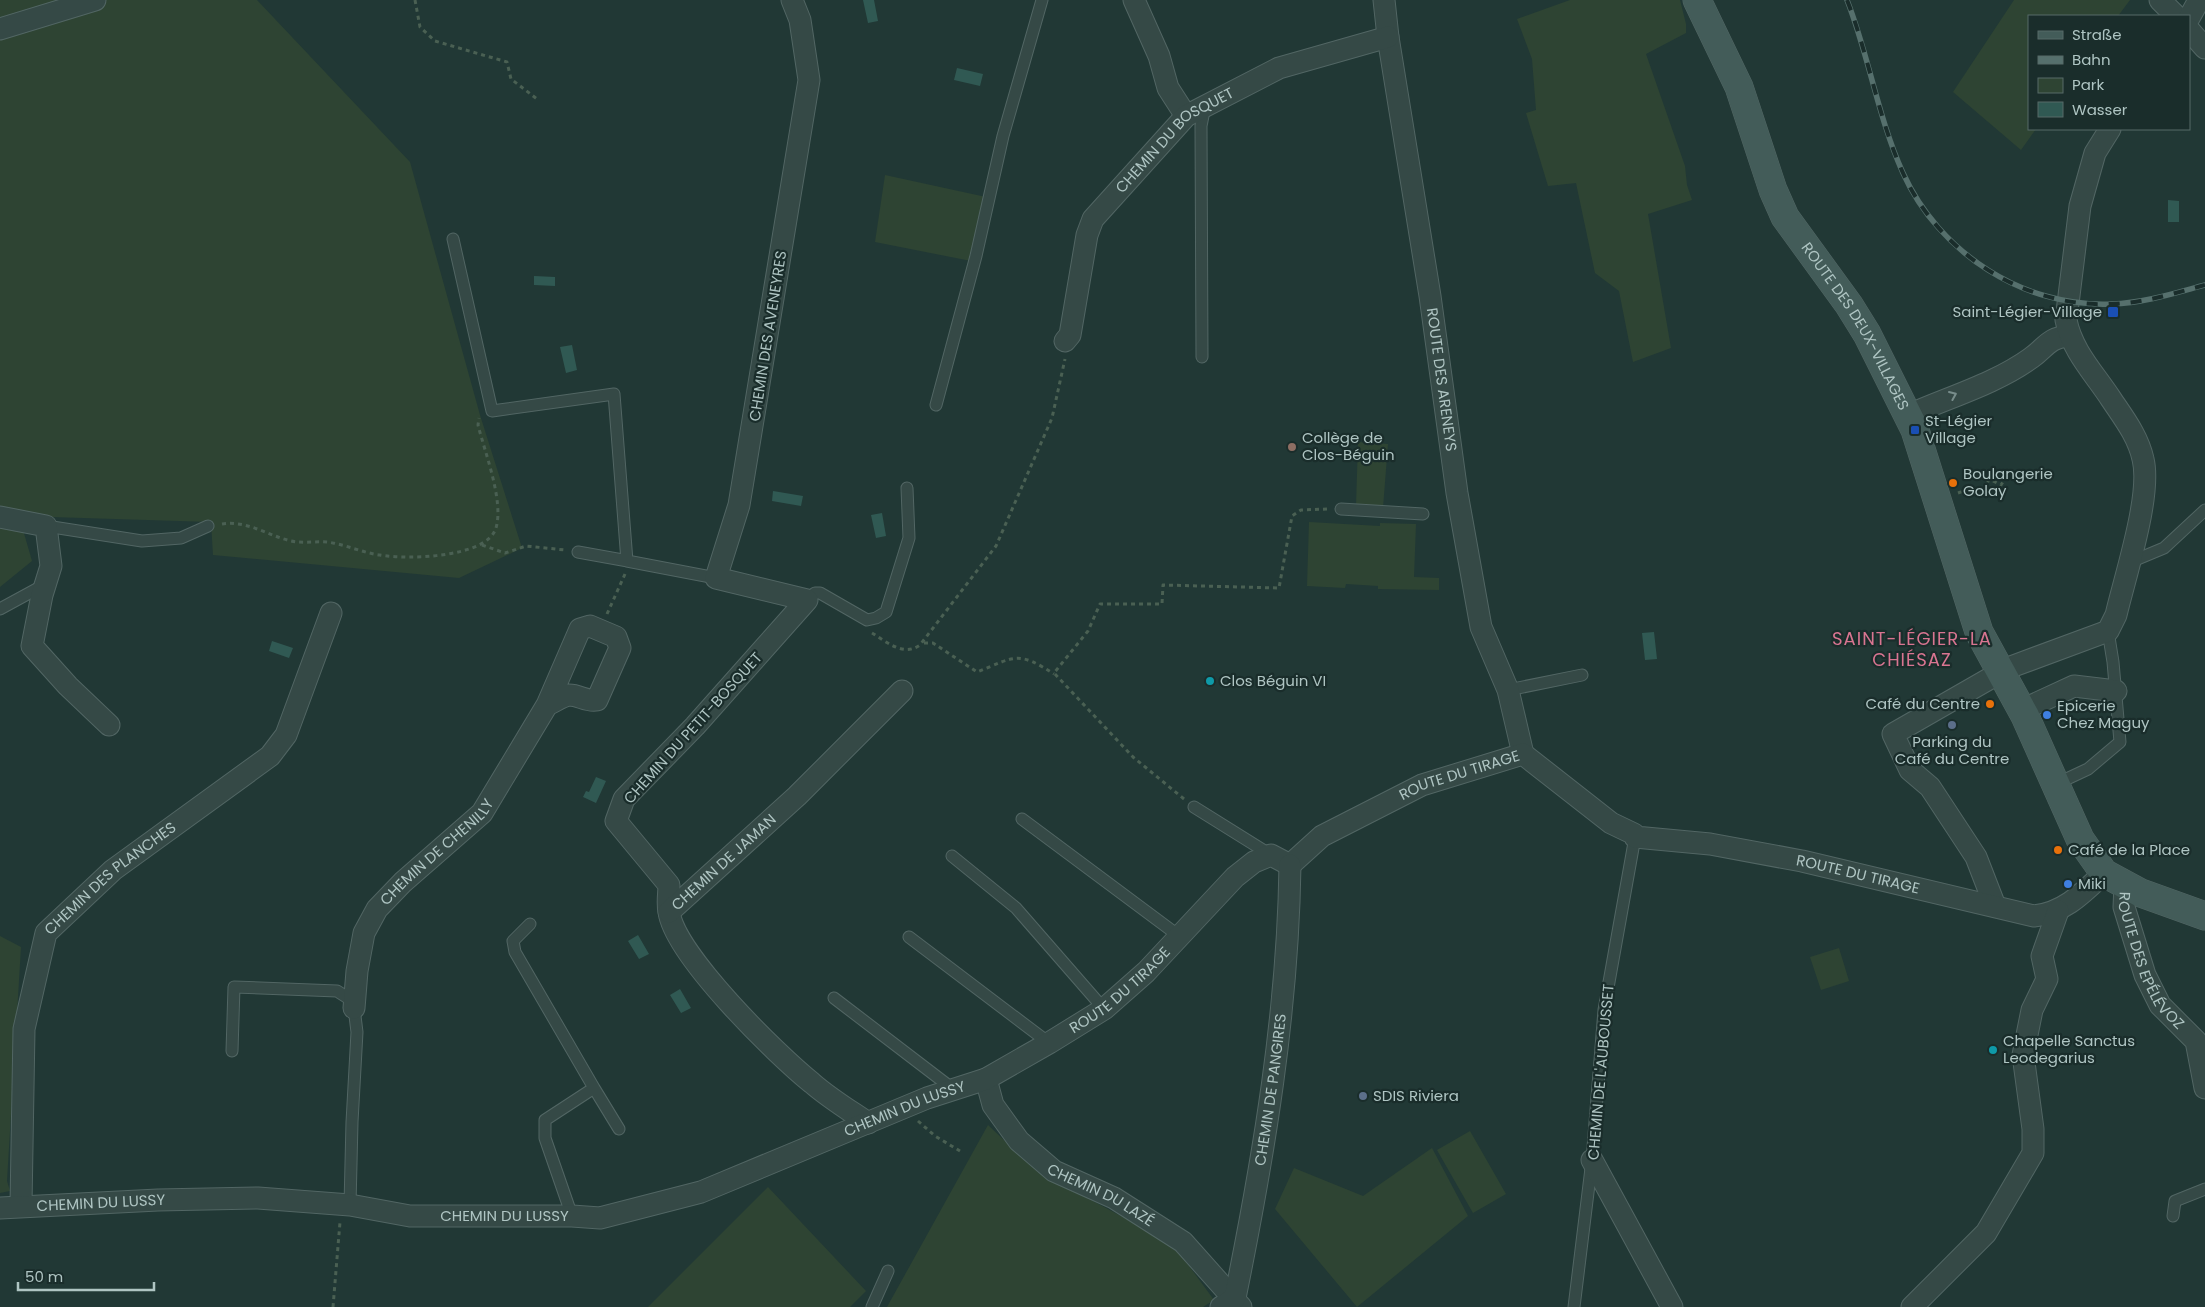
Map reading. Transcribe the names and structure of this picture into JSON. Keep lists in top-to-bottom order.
{
  "streets": {
    "main road": ["ROUTE DES DEUX-VILLAGES"],
    "street": [
      "CHEMIN DU BOSQUET",
      "CHEMIN DES AVENEYRES",
      "ROUTE DES ARENEYS",
      "CHEMIN DU PETIT-BOSQUET",
      "ROUTE DU TIRAGE",
      "CHEMIN DE CHENILLY",
      "CHEMIN DE JAMAN",
      "CHEMIN DES PLANCHES",
      "ROUTE DES EPÉLÉVOZ",
      "CHEMIN DE PANGIRES",
      "CHEMIN DU LUSSY",
      "CHEMIN DU LAZÉ"
    ],
    "lane": ["CHEMIN DE L'AUBOUSSET"]
  },
  "crossings": [
    ["CHEMIN DU BOSQUET", "ROUTE DES ARENEYS"],
    ["ROUTE DES DEUX-VILLAGES", "ROUTE DU TIRAGE"],
    ["ROUTE DES DEUX-VILLAGES", "ROUTE DES EPÉLÉVOZ"],
    ["ROUTE DES ARENEYS", "ROUTE DU TIRAGE"],
    ["CHEMIN DU PETIT-BOSQUET", "CHEMIN DE JAMAN"],
    ["ROUTE DU TIRAGE", "ROUTE DES EPÉLÉVOZ"],
    ["ROUTE DU TIRAGE", "CHEMIN DE L'AUBOUSSET"],
    ["ROUTE DU TIRAGE", "CHEMIN DE PANGIRES"],
    ["ROUTE DU TIRAGE", "CHEMIN DU LUSSY"],
    ["ROUTE DU TIRAGE", "CHEMIN DU LAZÉ"],
    ["CHEMIN DE CHENILLY", "CHEMIN DU LUSSY"],
    ["CHEMIN DE JAMAN", "CHEMIN DU LUSSY"],
    ["CHEMIN DES PLANCHES", "CHEMIN DU LUSSY"],
    ["CHEMIN DE PANGIRES", "CHEMIN DU LAZÉ"],
    ["CHEMIN DU LUSSY", "CHEMIN DU LAZÉ"]
  ],
  "districts": ["SAINT-LÉGIER-LA CHIÉSAZ"],
  "places": {
    "transit": ["Saint-Légier-Village", "St-Légier Village"],
    "other": [
      "Collège de Clos-Béguin",
      "Boulangerie Golay",
      "Clos Béguin VI",
      "Café du Centre",
      "Epicerie Chez Maguy",
      "Parking du Café du Centre",
      "Café de la Place",
      "Miki",
      "Chapelle Sanctus Leodegarius",
      "SDIS Riviera"
    ]
  },
  "legend": [
    "Straße",
    "Bahn",
    "Park",
    "Wasser"
  ],
  "scale_bar": "50 m"
}
